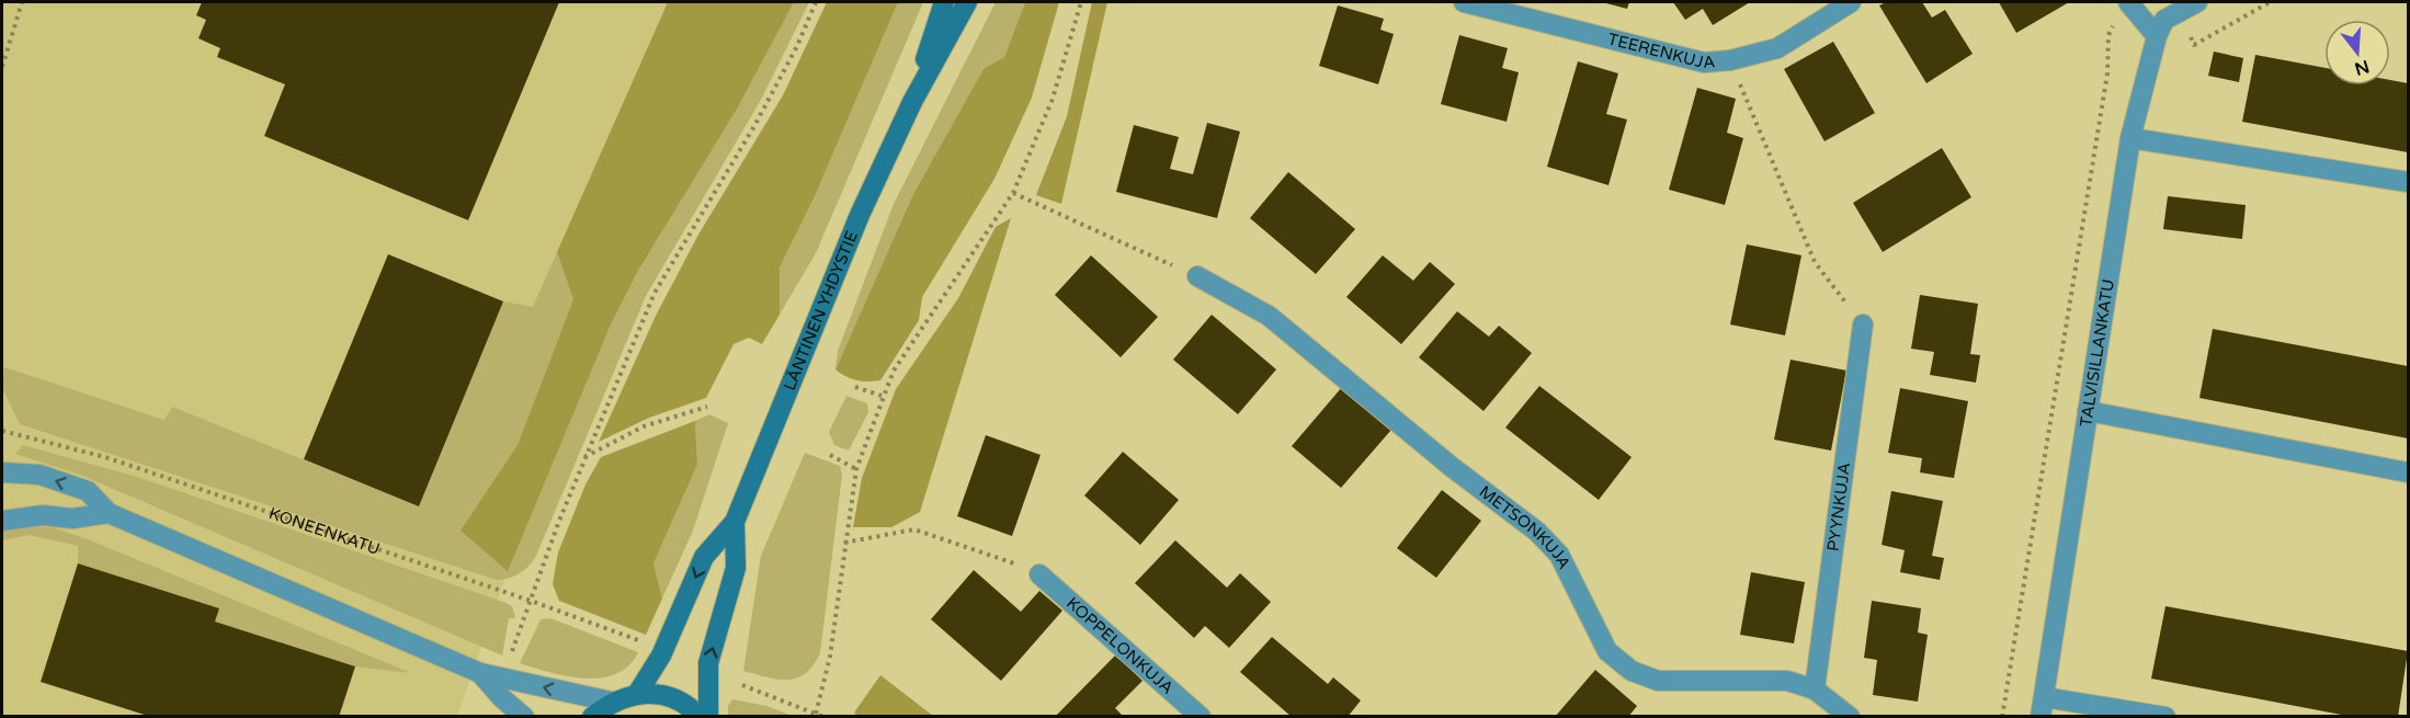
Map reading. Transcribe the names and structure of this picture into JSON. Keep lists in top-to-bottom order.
{
  "streets": {
    "main road": ["LÄNTINEN YHDYSTIE"],
    "street": [
      "TEERENKUJA",
      "TALVISILLANKATU",
      "PYYNKUJA",
      "METSONKUJA",
      "KOPPELONKUJA"
    ],
    "path": ["KONEENKATU"]
  },
  "crossings": [
    ["PYYNKUJA", "METSONKUJA"]
  ],
  "north": "bottom"
}
